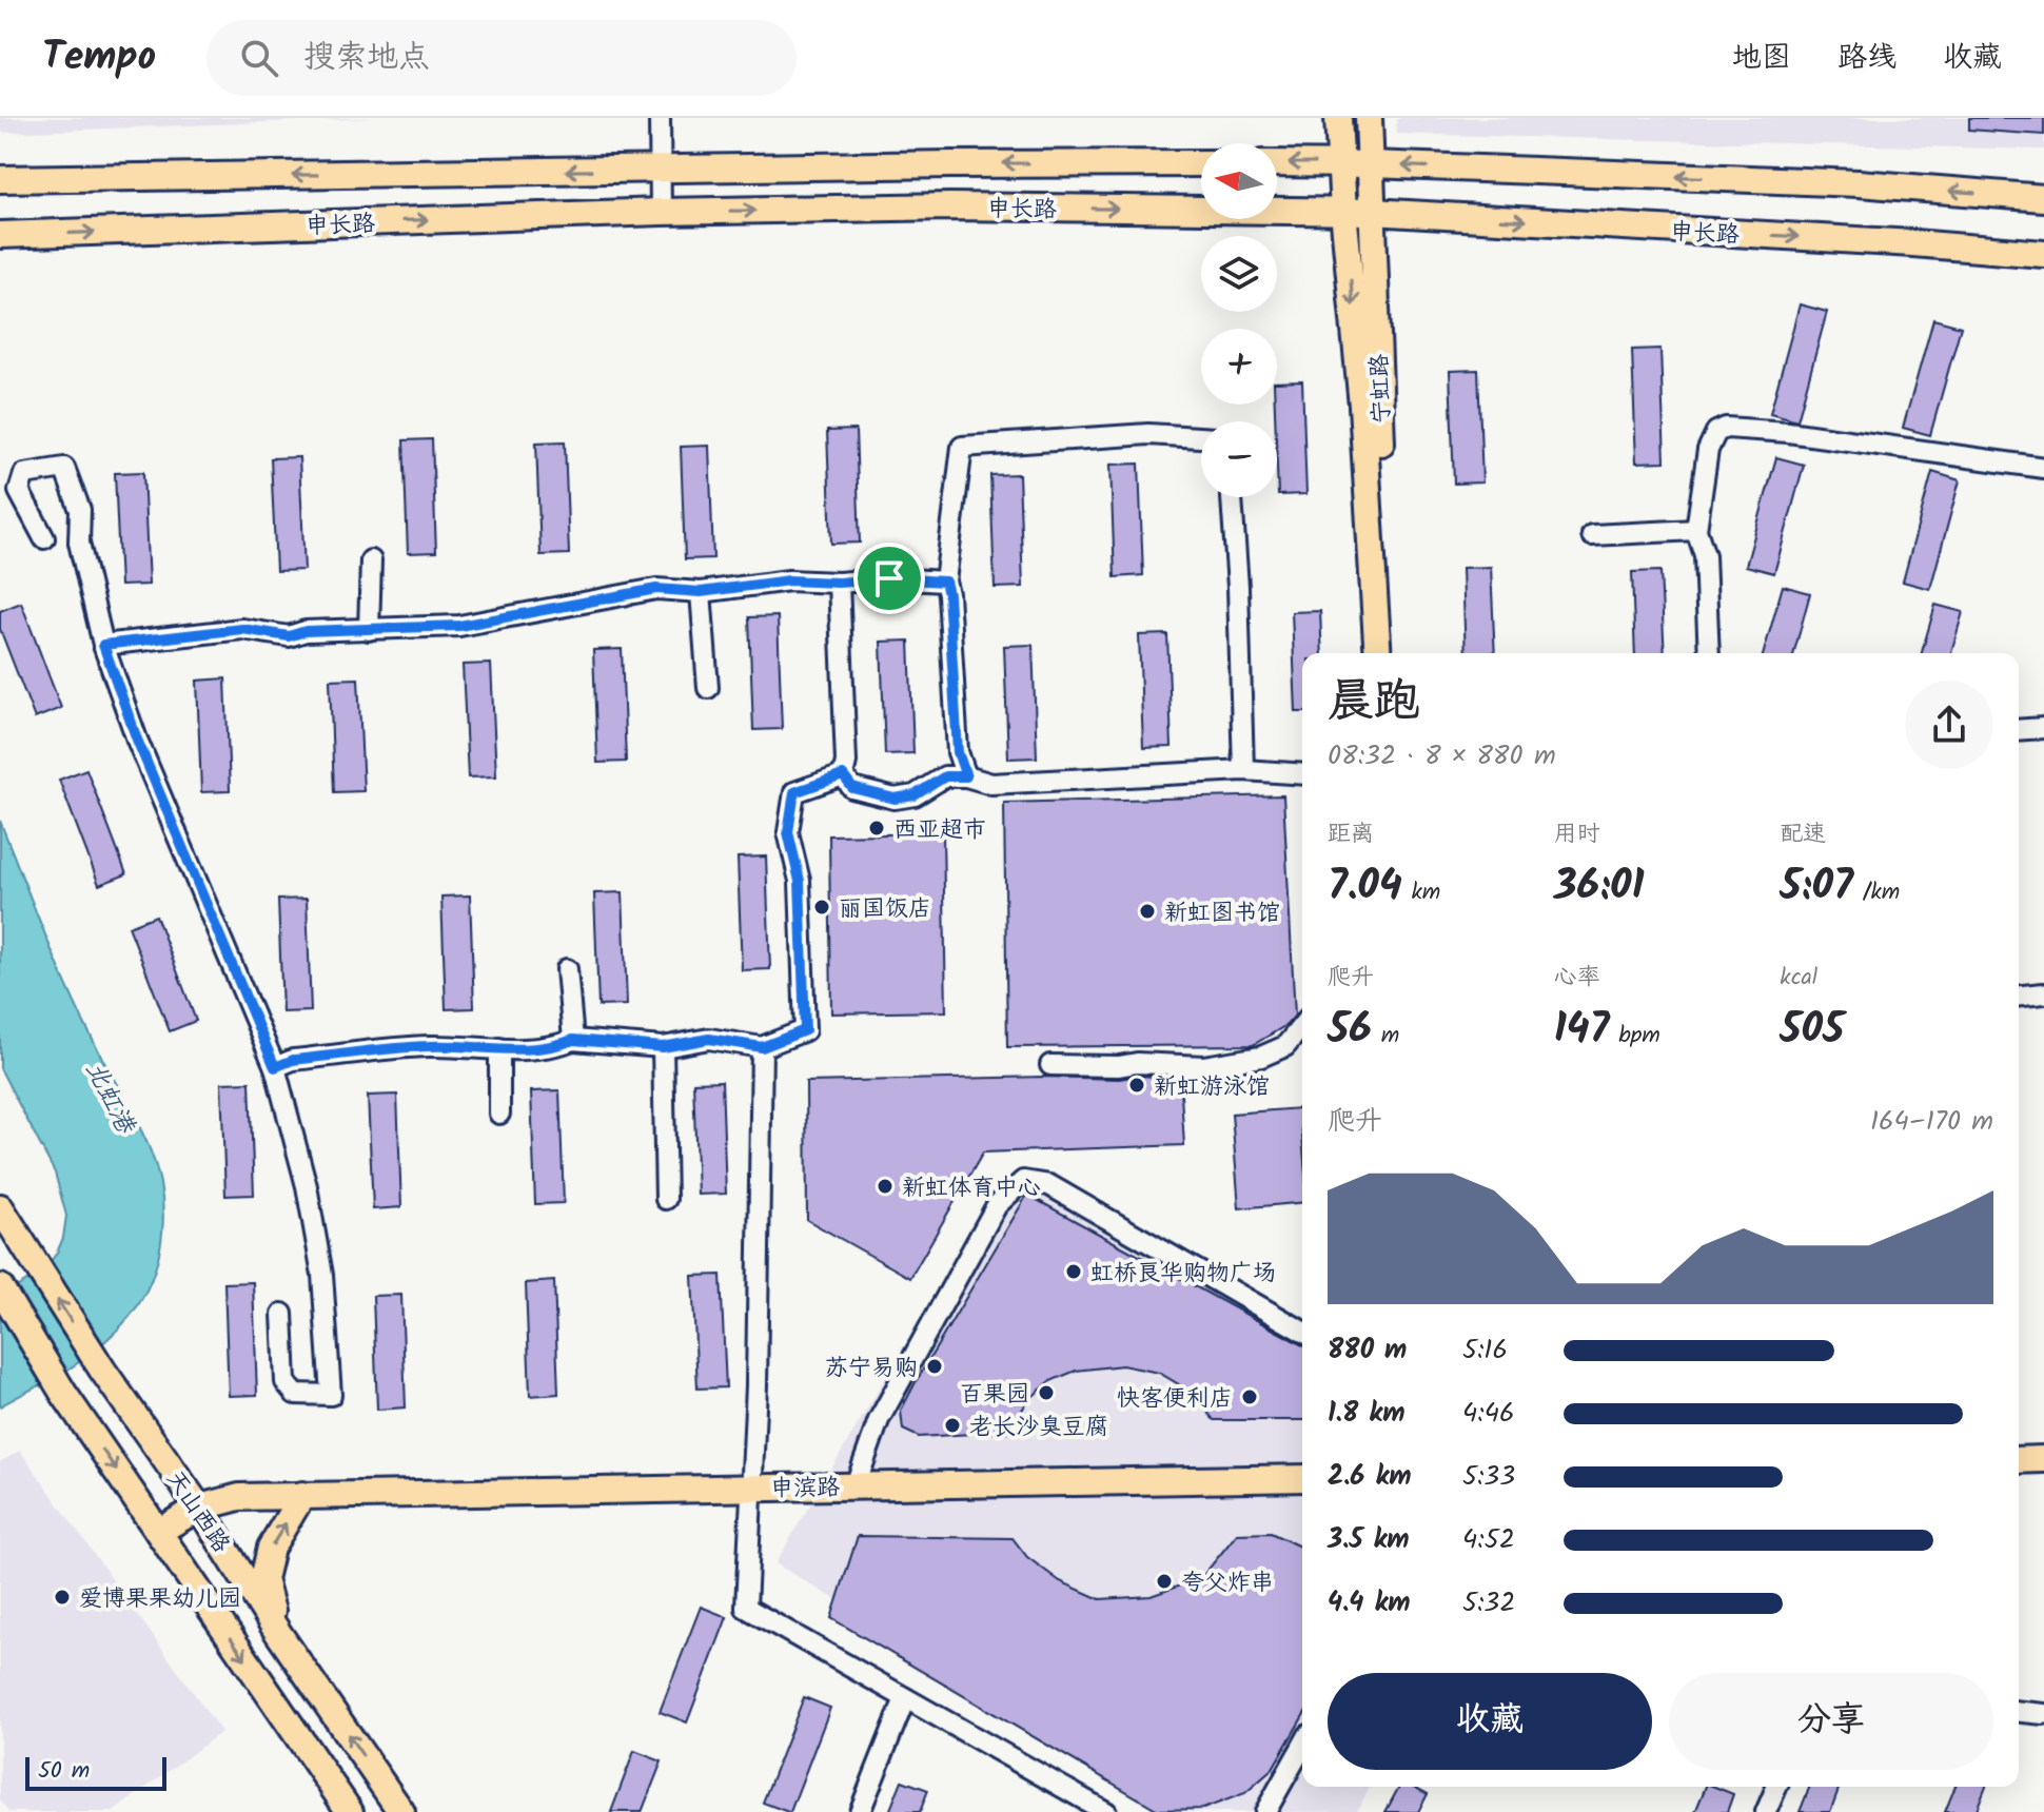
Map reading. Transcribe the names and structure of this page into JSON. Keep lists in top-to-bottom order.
{
  "streets": {
    "main road": [
      "申长路",
      "宁虹路",
      "申滨路",
      "天山西路"
    ]
  },
  "crossings": [
    ["申长路", "宁虹路"],
    ["申滨路", "天山西路"]
  ],
  "water": ["北虹港"],
  "places": [
    "西亚超市",
    "丽国饭店",
    "新虹图书馆",
    "新虹游泳馆",
    "新虹体育中心",
    "虹桥良华购物广场",
    "苏宁易购",
    "百果园",
    "快客便利店",
    "老长沙臭豆腐",
    "夸父炸串",
    "爱博果果幼儿园"
  ],
  "scale_bar": "50 m",
  "north": "left",
  "page": {
    "header": "Tempo",
    "search": "搜索地点",
    "nav": ["地图", "路线", "收藏"],
    "map_buttons": ["+", "−"],
    "heading": ["晨跑", "08:32 · 8 × 880 m"],
    "stats": [
      ["距离", "7.04 km"],
      ["用时", "36:01"],
      ["配速", "5:07 /km"],
      ["爬升", "56 m"],
      ["心率", "147 bpm"],
      ["kcal", "505"]
    ],
    "chart": ["爬升", "164–170 m"],
    "list": [
      {
        "name": "880 m",
        "note": "5:16"
      },
      {
        "name": "1.8 km",
        "note": "4:46"
      },
      {
        "name": "2.6 km",
        "note": "5:33"
      },
      {
        "name": "3.5 km",
        "note": "4:52"
      },
      {
        "name": "4.4 km",
        "note": "5:32"
      }
    ],
    "buttons": ["收藏", "分享"],
    "scale": "50 m"
  }
}
